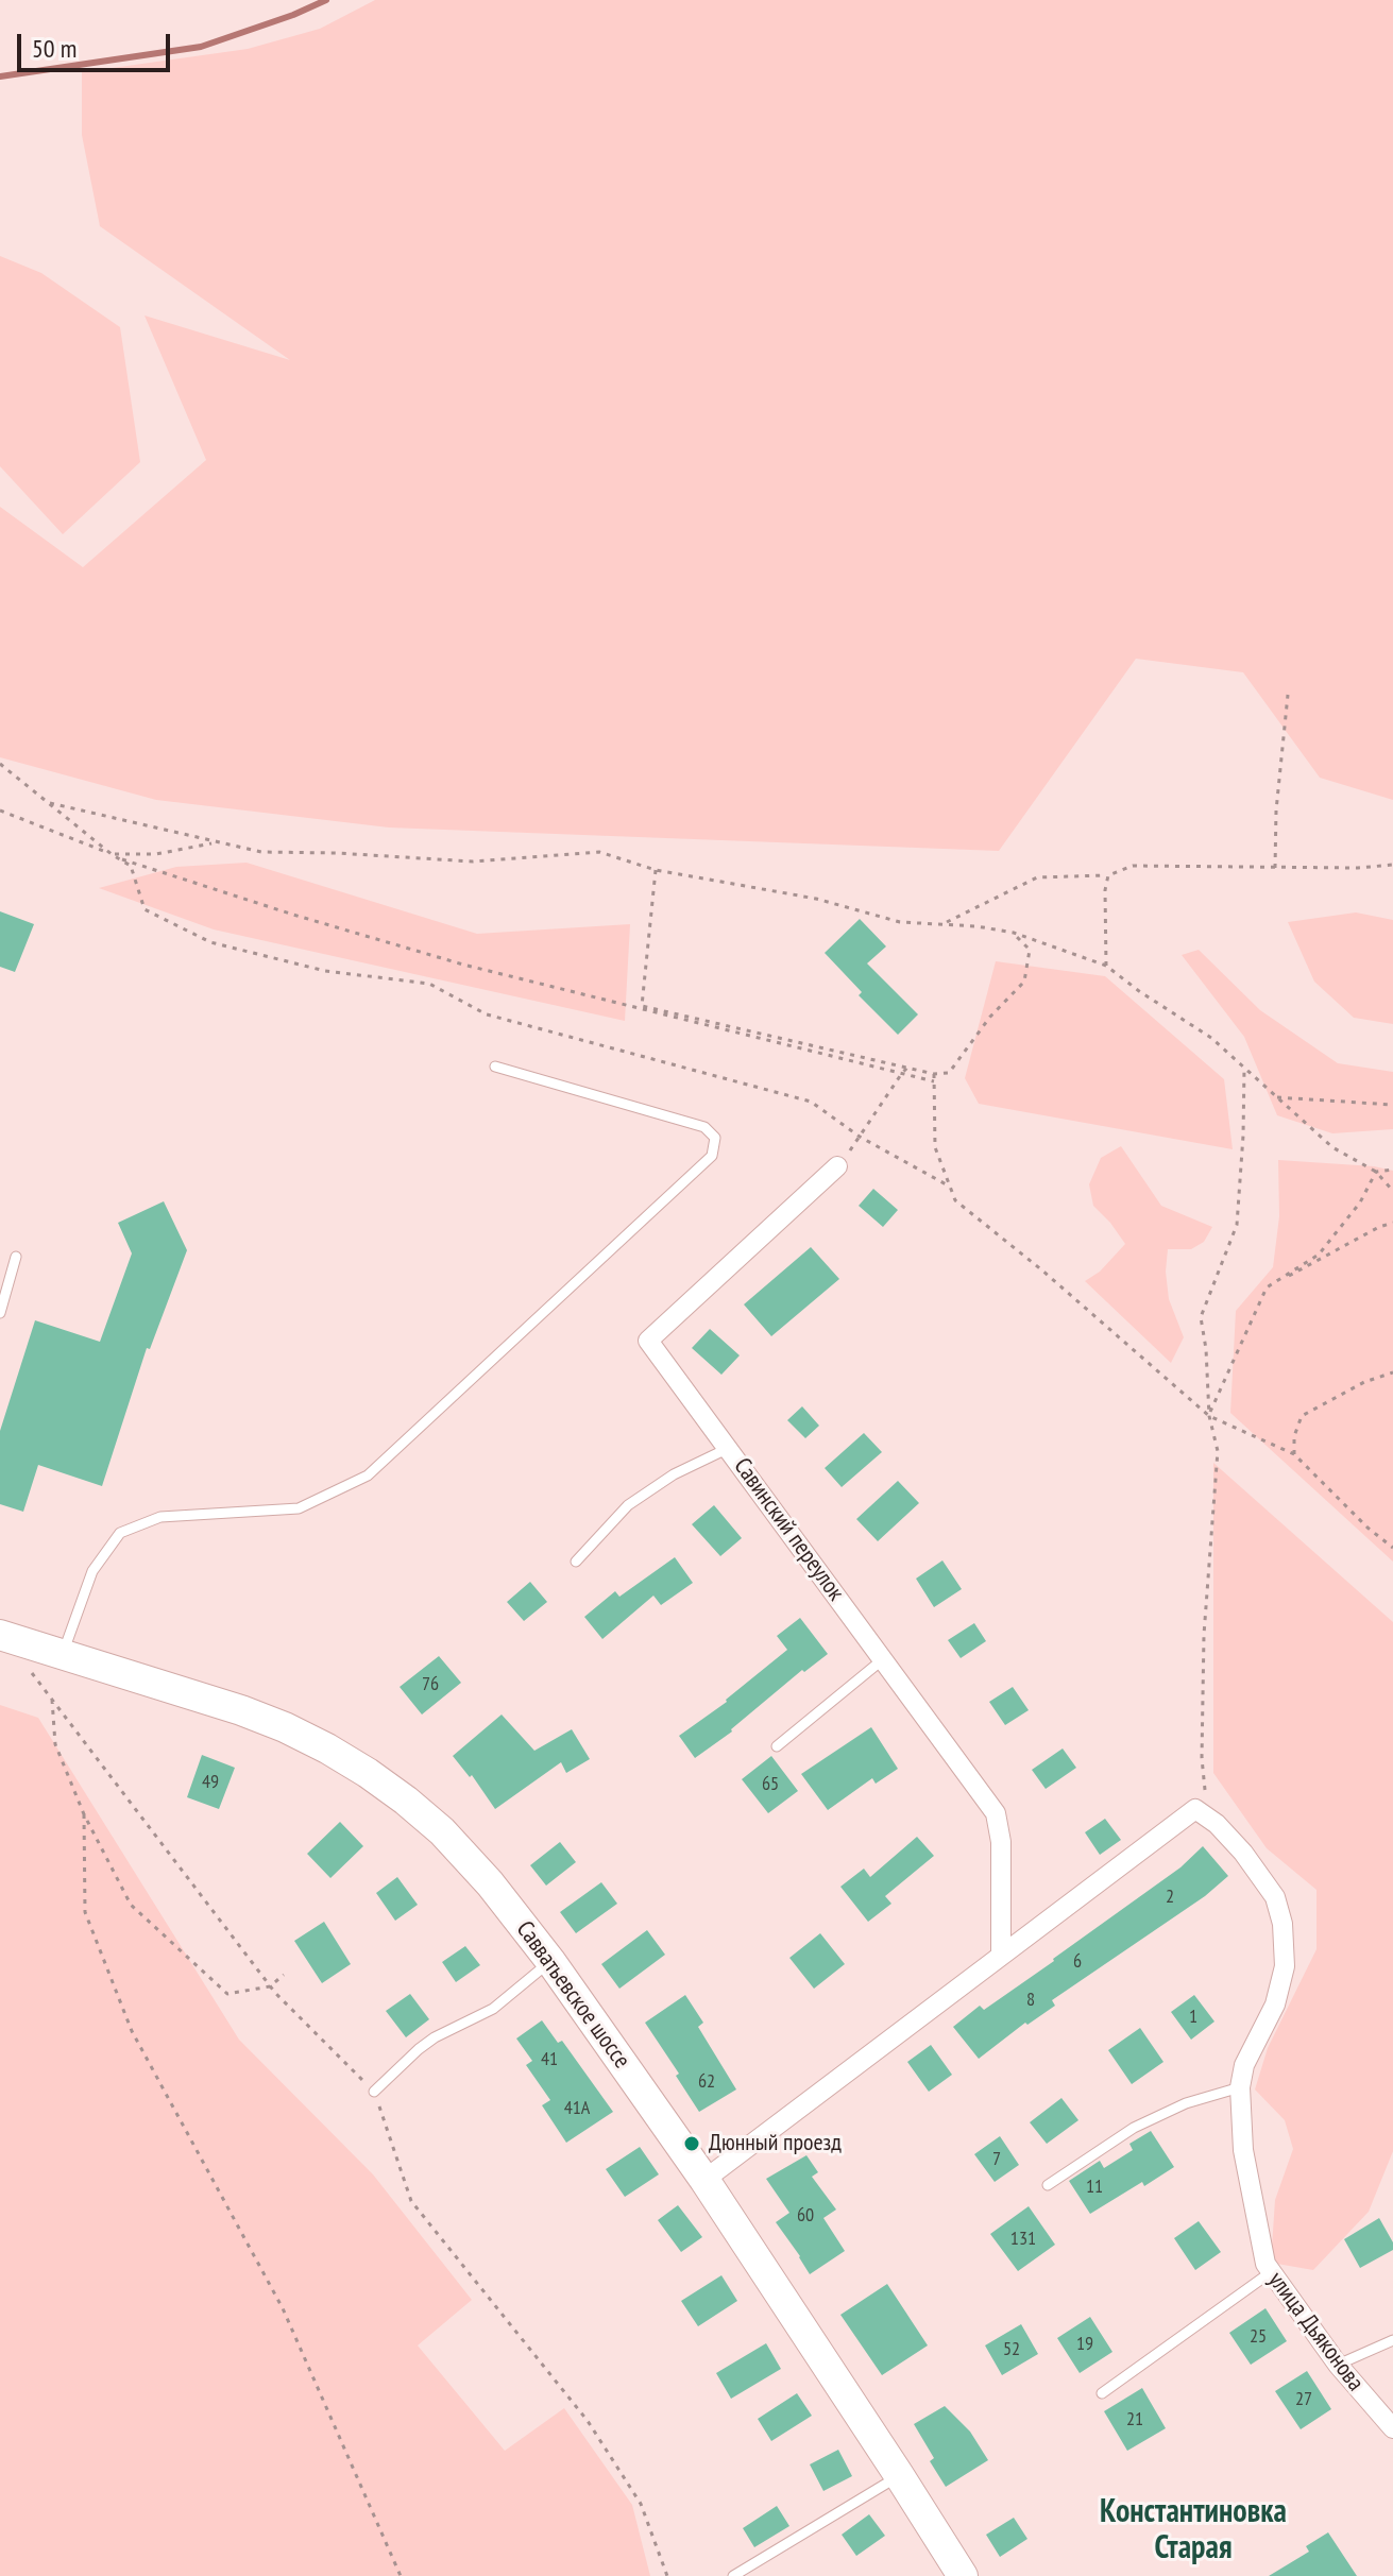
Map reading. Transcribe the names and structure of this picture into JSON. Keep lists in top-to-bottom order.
{
  "streets": {
    "main road": ["Савватьевское шоссе"],
    "street": ["Савинский переулок", "улица Дьяконова"]
  },
  "districts": ["Константиновка Старая"],
  "places": ["Дюнный проезд"],
  "house_numbers": [
    "76",
    "49",
    "65",
    "2",
    "6",
    "8",
    "1",
    "41",
    "62",
    "41А",
    "7",
    "11",
    "60",
    "131",
    "25",
    "19",
    "52",
    "27",
    "21"
  ],
  "scale_bar": "50 m"
}
